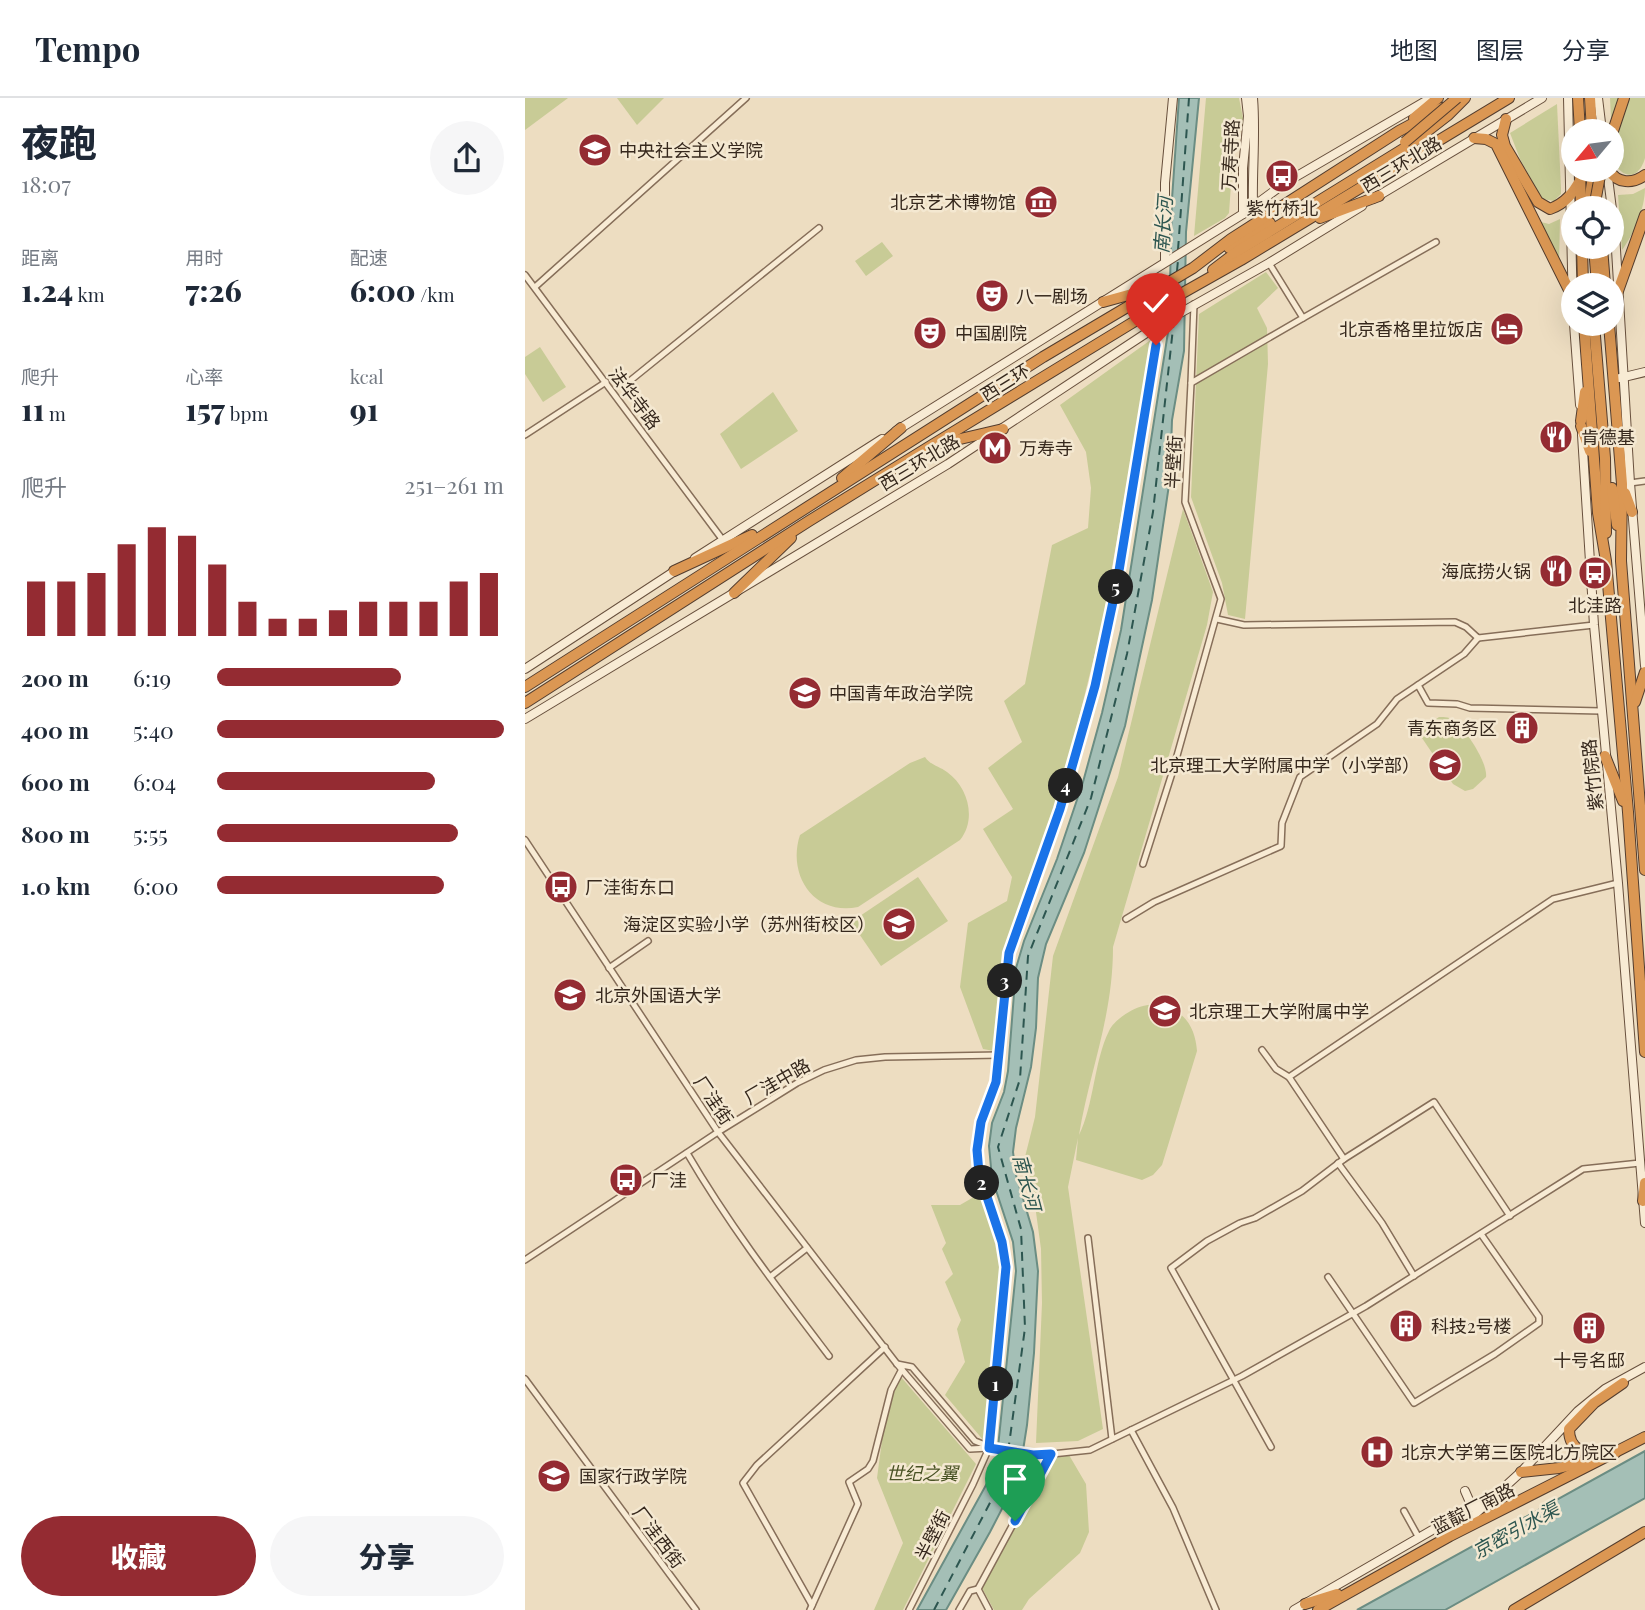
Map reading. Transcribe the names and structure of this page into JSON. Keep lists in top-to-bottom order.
{
  "streets": {
    "highway": ["西三环", "紫竹院路", "蓝靛厂南路"],
    "street": [
      "万寿寺路",
      "西三环北路",
      "法华寺路",
      "半壁街",
      "厂洼中路",
      "厂洼街",
      "厂洼西街"
    ]
  },
  "crossings": [
    ["西三环北路", "半壁街"],
    ["半壁街", "厂洼中路"],
    ["半壁街", "厂洼街"],
    ["厂洼中路", "厂洼街"]
  ],
  "water": ["南长河", "京密引水渠"],
  "parks": ["世纪之翼"],
  "places": {
    "school or university": [
      "中央社会主义学院",
      "中国青年政治学院",
      "北京理工大学附属中学（小学部）",
      "海淀区实验小学（苏州街校区）",
      "北京外国语大学",
      "北京理工大学附属中学",
      "国家行政学院"
    ],
    "bus stop": [
      "紫竹桥北",
      "北洼路",
      "厂洼街东口",
      "厂洼"
    ],
    "museum": ["北京艺术博物馆"],
    "theatre": ["八一剧场", "中国剧院"],
    "hotel": ["北京香格里拉饭店"],
    "restaurant": ["肯德基", "海底捞火锅"],
    "metro station": ["万寿寺"],
    "building": ["青东商务区", "科技2号楼", "十号名邸"],
    "hospital": ["北京大学第三医院北方院区"]
  },
  "north": "bottom left",
  "page": {
    "header": "Tempo",
    "nav": ["地图", "图层", "分享"],
    "heading": ["夜跑", "18:07"],
    "stats": [
      ["距离", "1.24 km"],
      ["用时", "7:26"],
      ["配速", "6:00 /km"],
      ["爬升", "11 m"],
      ["心率", "157 bpm"],
      ["kcal", "91"]
    ],
    "chart": ["爬升", "251–261 m"],
    "pins": [
      "5",
      "4",
      "3",
      "2",
      "1"
    ],
    "list": [
      {
        "name": "200 m",
        "note": "6:19"
      },
      {
        "name": "400 m",
        "note": "5:40"
      },
      {
        "name": "600 m",
        "note": "6:04"
      },
      {
        "name": "800 m",
        "note": "5:55"
      },
      {
        "name": "1.0 km",
        "note": "6:00"
      }
    ],
    "buttons": ["收藏", "分享"]
  }
}
